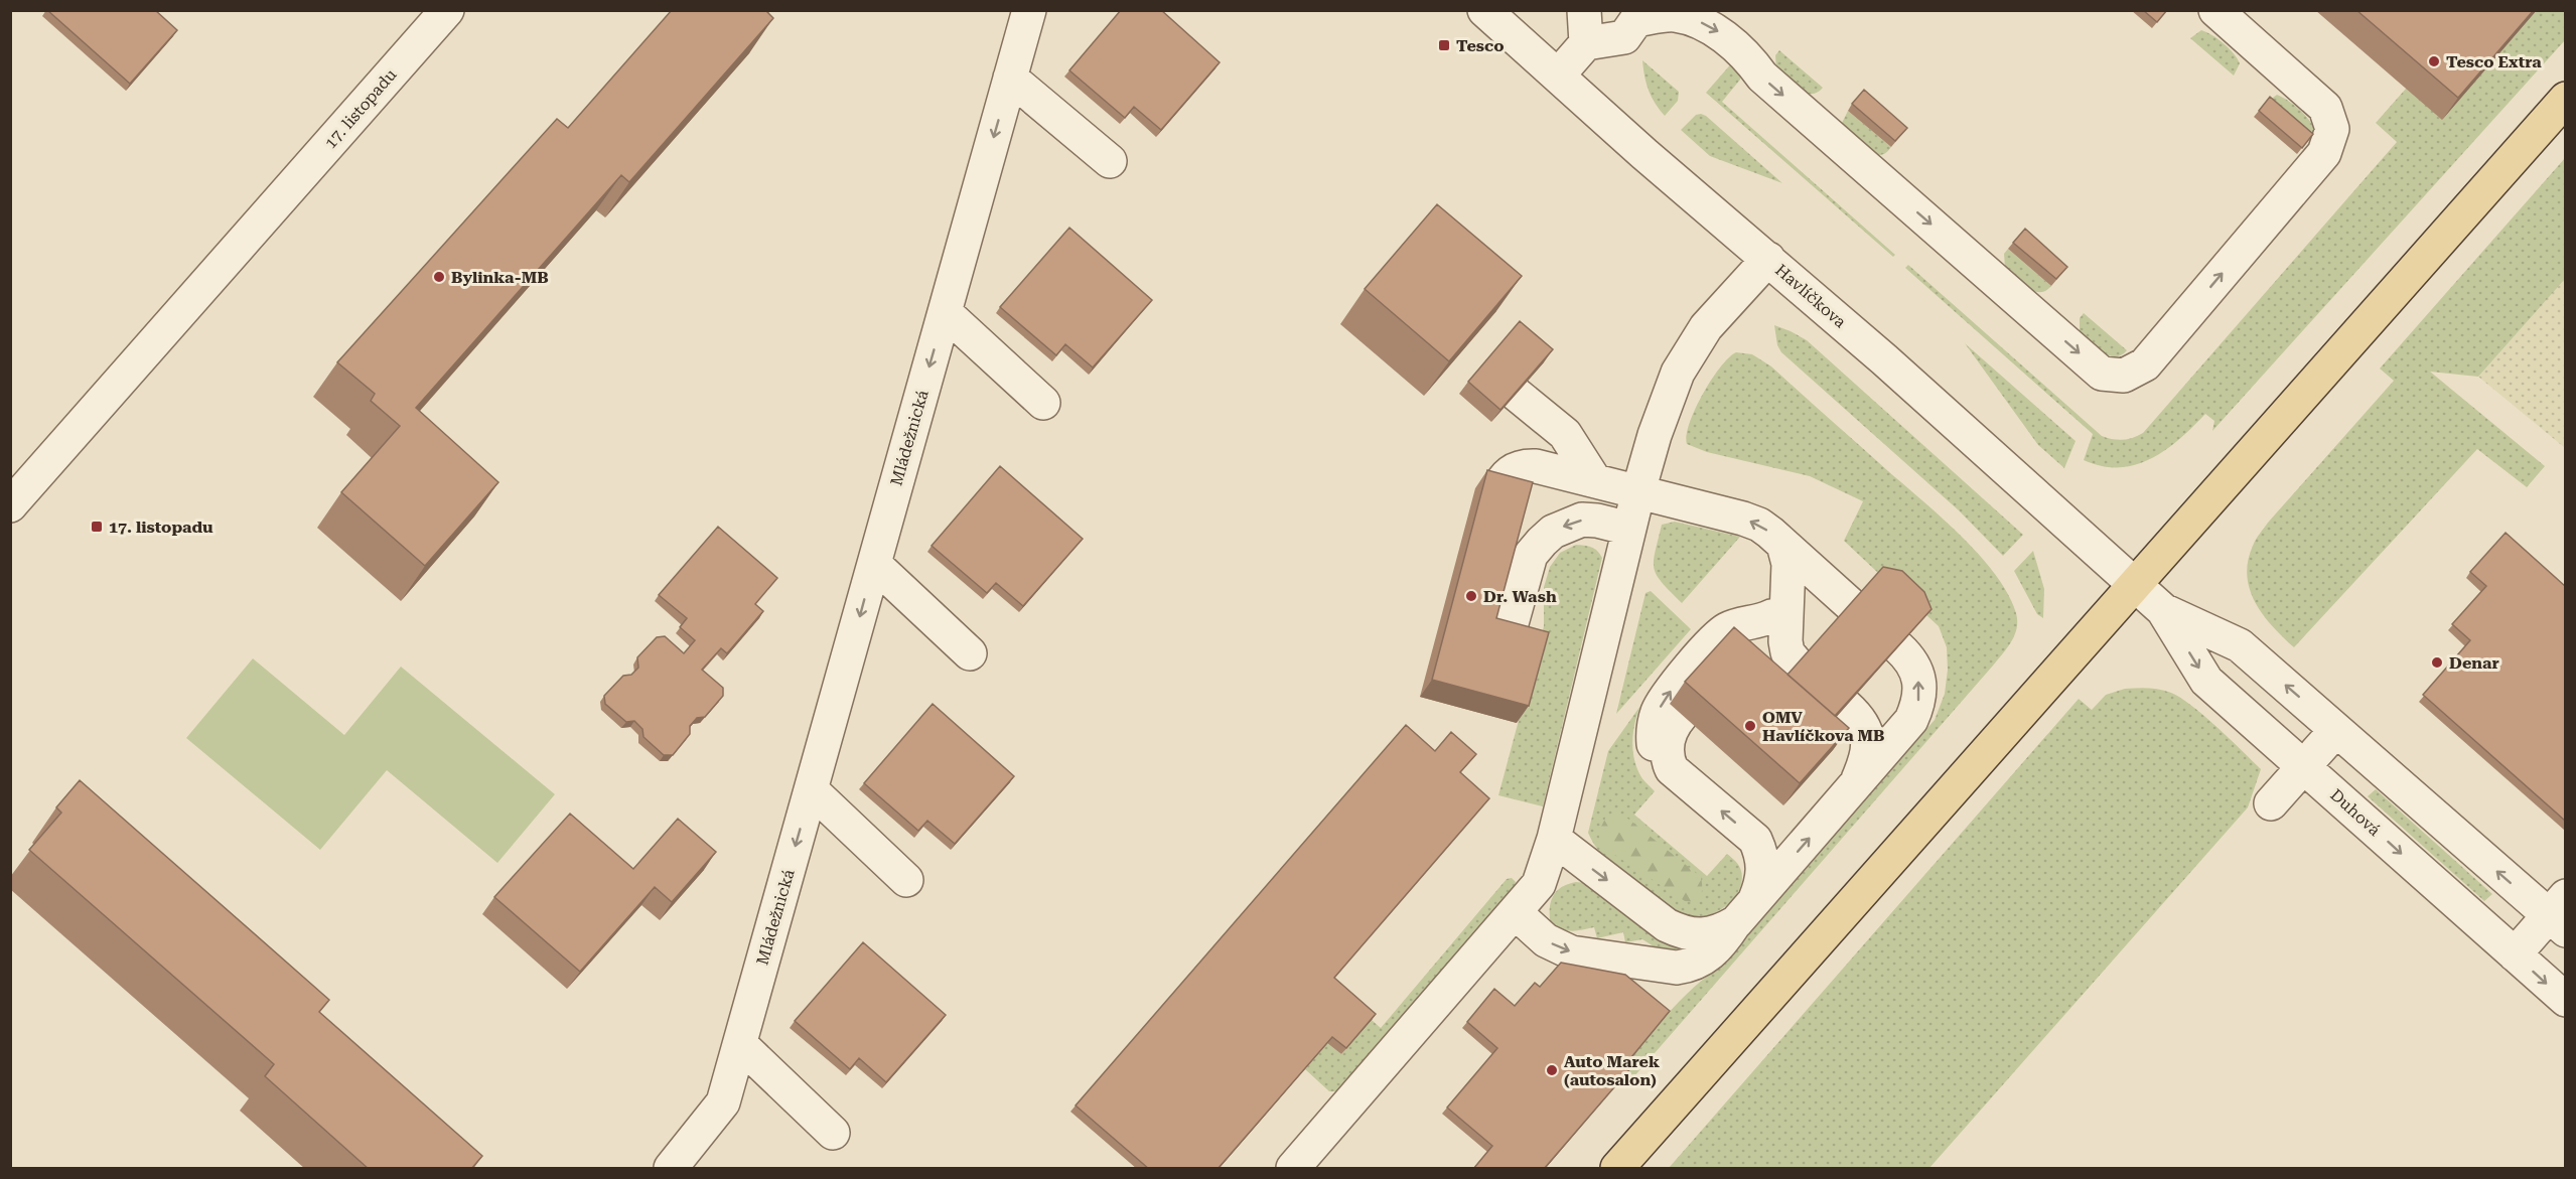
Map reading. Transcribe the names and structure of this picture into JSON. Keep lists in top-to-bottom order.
{
  "streets": {
    "street": [
      "17. listopadu",
      "Havlíčkova",
      "Mládežnická",
      "Duhová"
    ]
  },
  "crossings": [
    ["Havlíčkova", "Duhová"]
  ],
  "one_way": ["Mládežnická"],
  "places": {
    "transit": ["Tesco", "17. listopadu"],
    "other": [
      "Tesco Extra",
      "Bylinka-MB",
      "Dr. Wash",
      "Denar",
      "OMV Havlíčkova MB",
      "Auto Marek (autosalon)"
    ]
  }
}
